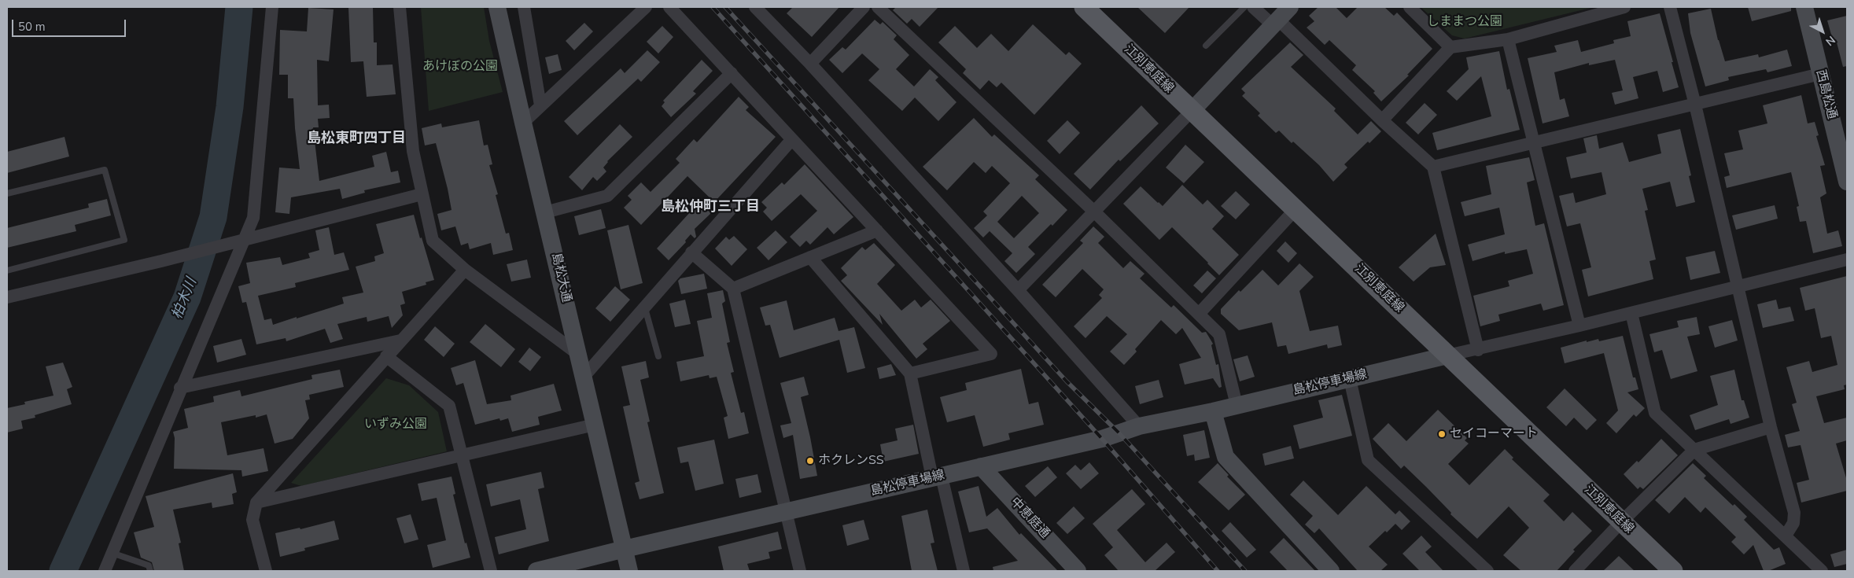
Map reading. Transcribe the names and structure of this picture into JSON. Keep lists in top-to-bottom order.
{
  "streets": {
    "main road": [
      "江別恵庭線",
      "西島松通",
      "島松大通",
      "島松停車場線",
      "中恵庭通"
    ]
  },
  "crossings": [
    ["江別恵庭線", "島松停車場線"],
    ["島松大通", "島松停車場線"],
    ["島松停車場線", "中恵庭通"]
  ],
  "districts": ["島松東町四丁目", "島松仲町三丁目"],
  "water": ["柏木川"],
  "parks": ["しままつ公園", "あけぼの公園", "いずみ公園"],
  "places": ["セイコーマート", "ホクレンSS"],
  "scale_bar": "50 m",
  "north": "bottom right"
}
